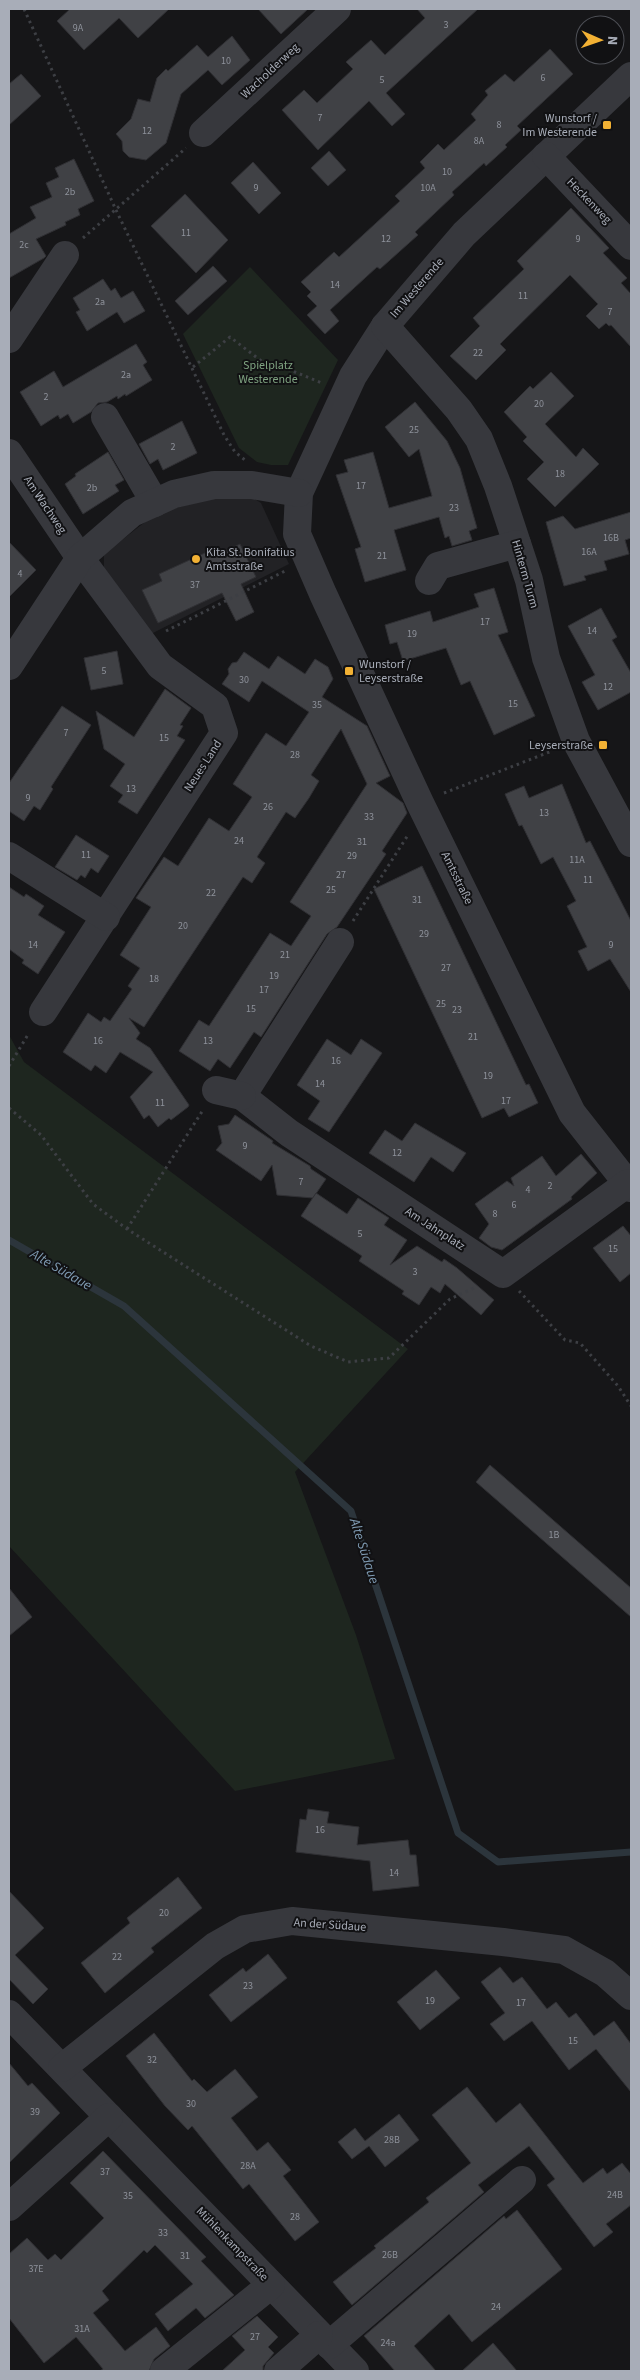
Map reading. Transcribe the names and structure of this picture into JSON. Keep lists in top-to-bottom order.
{
  "streets": {
    "street": [
      "Wacholderweg",
      "Heckenweg",
      "Im Westerende",
      "Am Wachweg",
      "Hinterm Turm",
      "Neues Land",
      "Amtsstraße",
      "Am Jahnplatz",
      "An der Südaue",
      "Mühlenkampstraße"
    ]
  },
  "crossings": [
    ["Heckenweg", "Im Westerende"],
    ["Im Westerende", "Hinterm Turm"],
    ["Im Westerende", "Amtsstraße"],
    ["Am Wachweg", "Neues Land"],
    ["An der Südaue", "Mühlenkampstraße"]
  ],
  "water": ["Alte Südaue"],
  "parks": ["Spielplatz Westerende"],
  "places": {
    "transit": ["Wunstorf / Im Westerende", "Wunstorf / Leyserstraße", "Leyserstraße"],
    "other": ["Kita St. Bonifatius Amtsstraße"]
  },
  "house_numbers": [
    "3",
    "9A",
    "10",
    "6",
    "5",
    "7",
    "8",
    "12",
    "8A",
    "10",
    "9",
    "10A",
    "2b",
    "11",
    "12",
    "9",
    "2c",
    "14",
    "11",
    "2a",
    "7",
    "22",
    "2a",
    "2",
    "20",
    "25",
    "2",
    "18",
    "17",
    "2b",
    "23",
    "16B",
    "16A",
    "21",
    "4",
    "37",
    "17",
    "14",
    "19",
    "5",
    "30",
    "12",
    "15",
    "35",
    "7",
    "15",
    "28",
    "13",
    "9",
    "26",
    "13",
    "33",
    "24",
    "31",
    "11",
    "29",
    "11A",
    "27",
    "11",
    "25",
    "22",
    "31",
    "20",
    "29",
    "14",
    "9",
    "21",
    "27",
    "19",
    "18",
    "17",
    "25",
    "15",
    "23",
    "21",
    "16",
    "13",
    "16",
    "19",
    "14",
    "17",
    "11",
    "9",
    "12",
    "7",
    "2",
    "4",
    "6",
    "8",
    "5",
    "15",
    "3",
    "1B",
    "16",
    "14",
    "20",
    "22",
    "23",
    "19",
    "17",
    "15",
    "32",
    "30",
    "39",
    "28B",
    "28A",
    "37",
    "24B",
    "35",
    "28",
    "33",
    "26B",
    "31",
    "37E",
    "24",
    "31A",
    "27",
    "24a"
  ],
  "north": "right"
}
